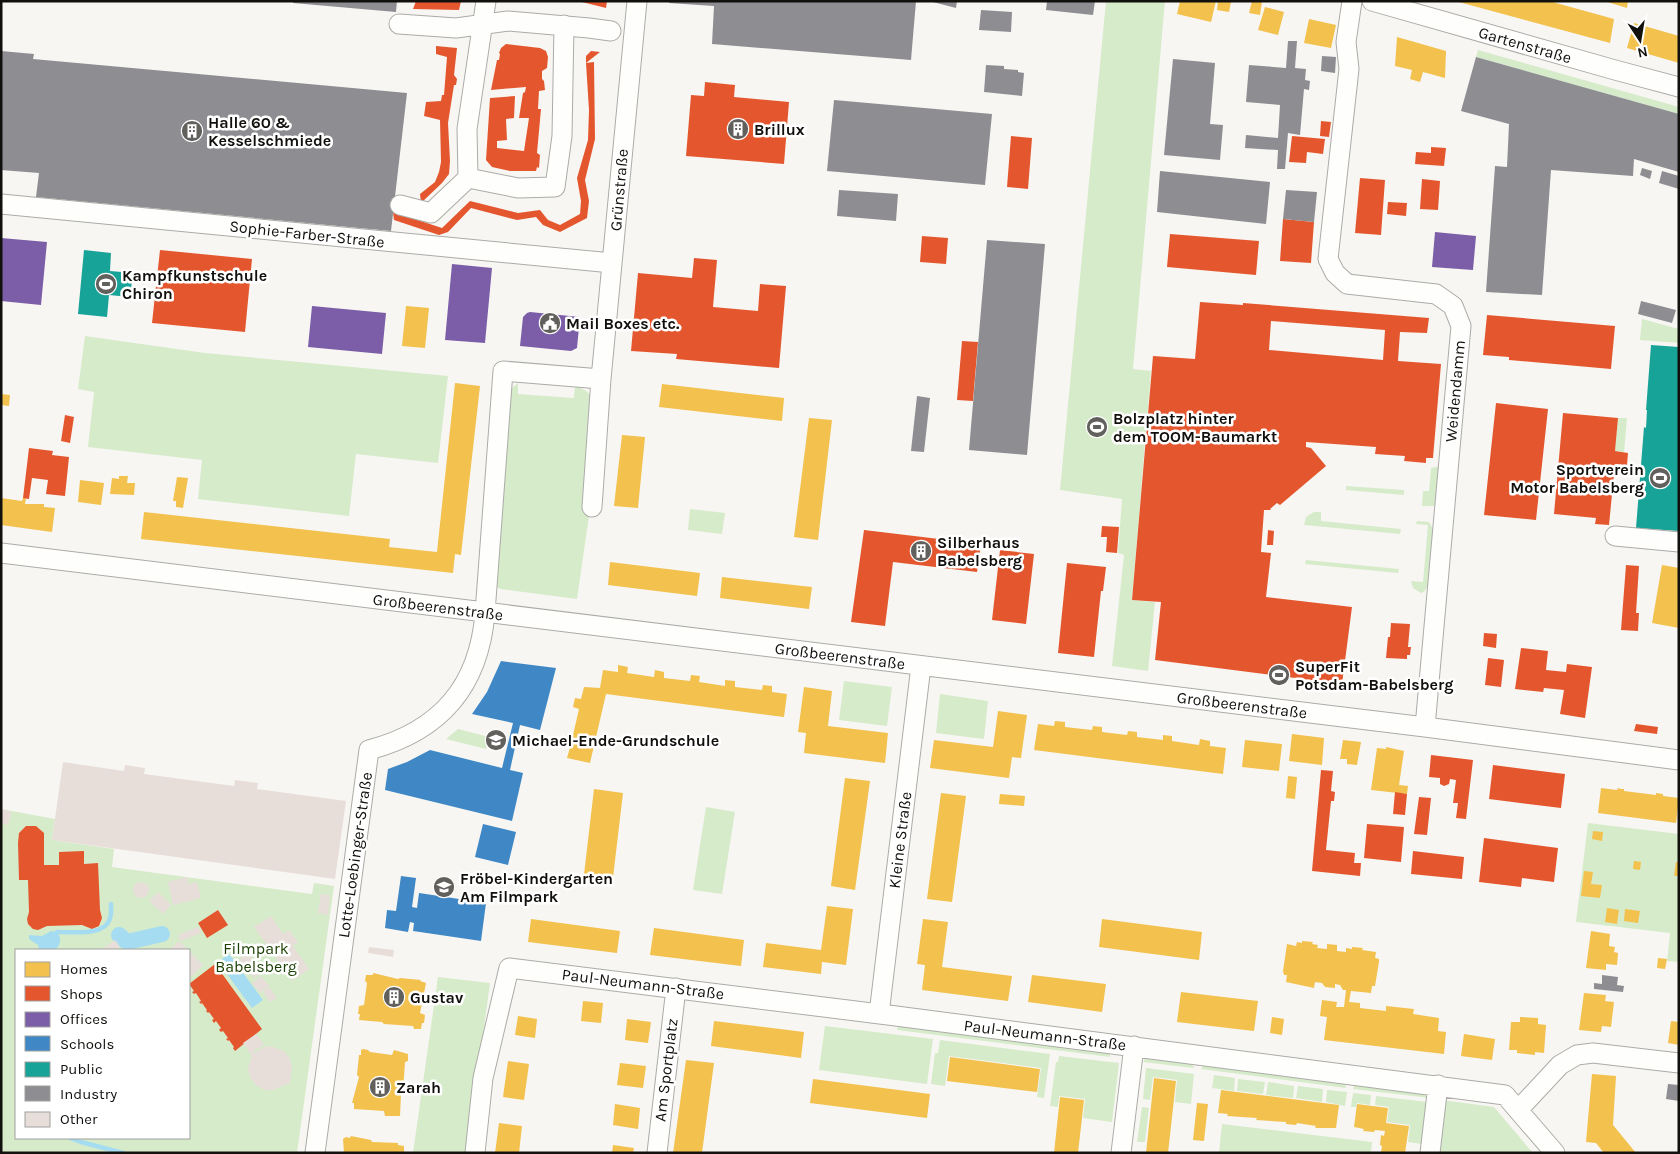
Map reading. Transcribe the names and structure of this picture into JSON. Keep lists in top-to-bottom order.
{
  "streets": {
    "street": [
      "Gartenstraße",
      "Grünstraße",
      "Sophie-Farber-Straße",
      "Weidendamm",
      "Großbeerenstraße",
      "Kleine Straße",
      "Lotte-Loebinger-Straße",
      "Paul-Neumann-Straße",
      "Am Sportplatz"
    ]
  },
  "crossings": [
    ["Grünstraße", "Sophie-Farber-Straße"],
    ["Weidendamm", "Großbeerenstraße"],
    ["Großbeerenstraße", "Kleine Straße"],
    ["Großbeerenstraße", "Lotte-Loebinger-Straße"],
    ["Kleine Straße", "Paul-Neumann-Straße"],
    ["Paul-Neumann-Straße", "Am Sportplatz"]
  ],
  "parks": ["Filmpark Babelsberg"],
  "places": {
    "building": [
      "Brillux",
      "Halle 60 & Kesselschmiede",
      "Silberhaus Babelsberg",
      "Gustav",
      "Zarah"
    ],
    "sports": [
      "Kampfkunstschule Chiron",
      "Bolzplatz hinter dem TOOM-Baumarkt",
      "Sportverein Motor Babelsberg",
      "SuperFit Potsdam-Babelsberg"
    ],
    "public building": ["Mail Boxes etc."],
    "school or university": ["Michael-Ende-Grundschule", "Fröbel-Kindergarten Am Filmpark"]
  },
  "legend": [
    "Homes",
    "Shops",
    "Offices",
    "Schools",
    "Public",
    "Industry",
    "Other"
  ],
  "north": "bottom"
}
